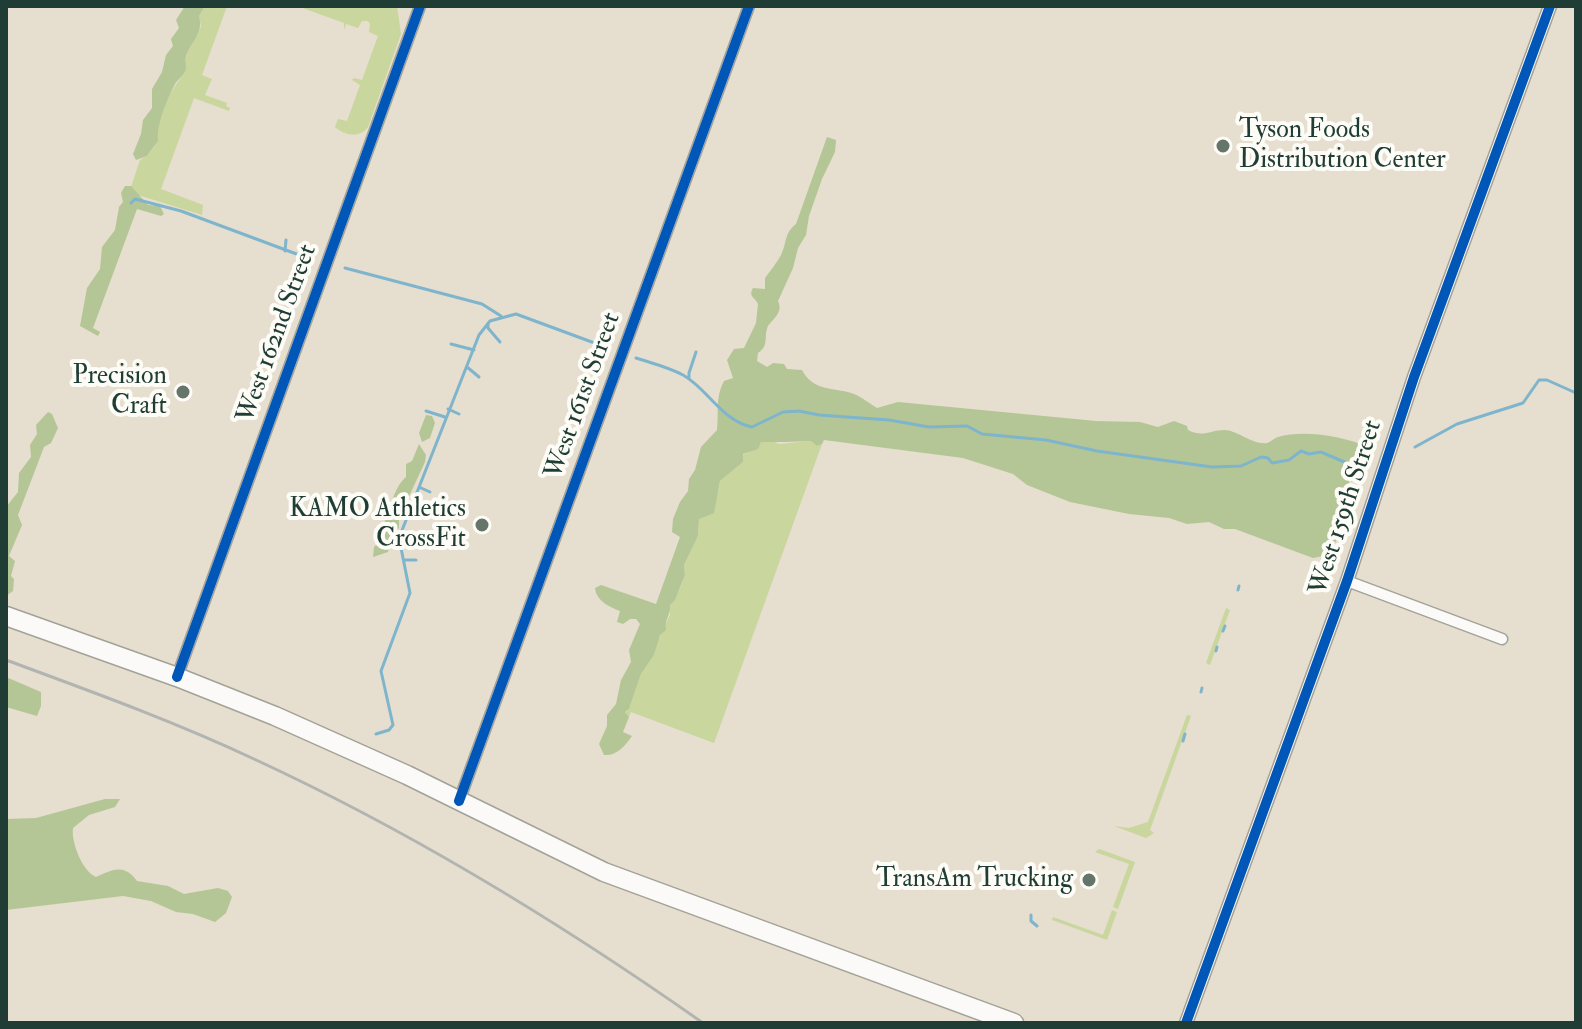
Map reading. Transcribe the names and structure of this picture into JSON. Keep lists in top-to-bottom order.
{
  "streets": {
    "street": ["West 162nd Street", "West 161st Street", "West 159th Street"]
  },
  "places": [
    "Tyson Foods Distribution Center",
    "Precision Craft",
    "KAMO Athletics CrossFit",
    "TransAm Trucking"
  ]
}
